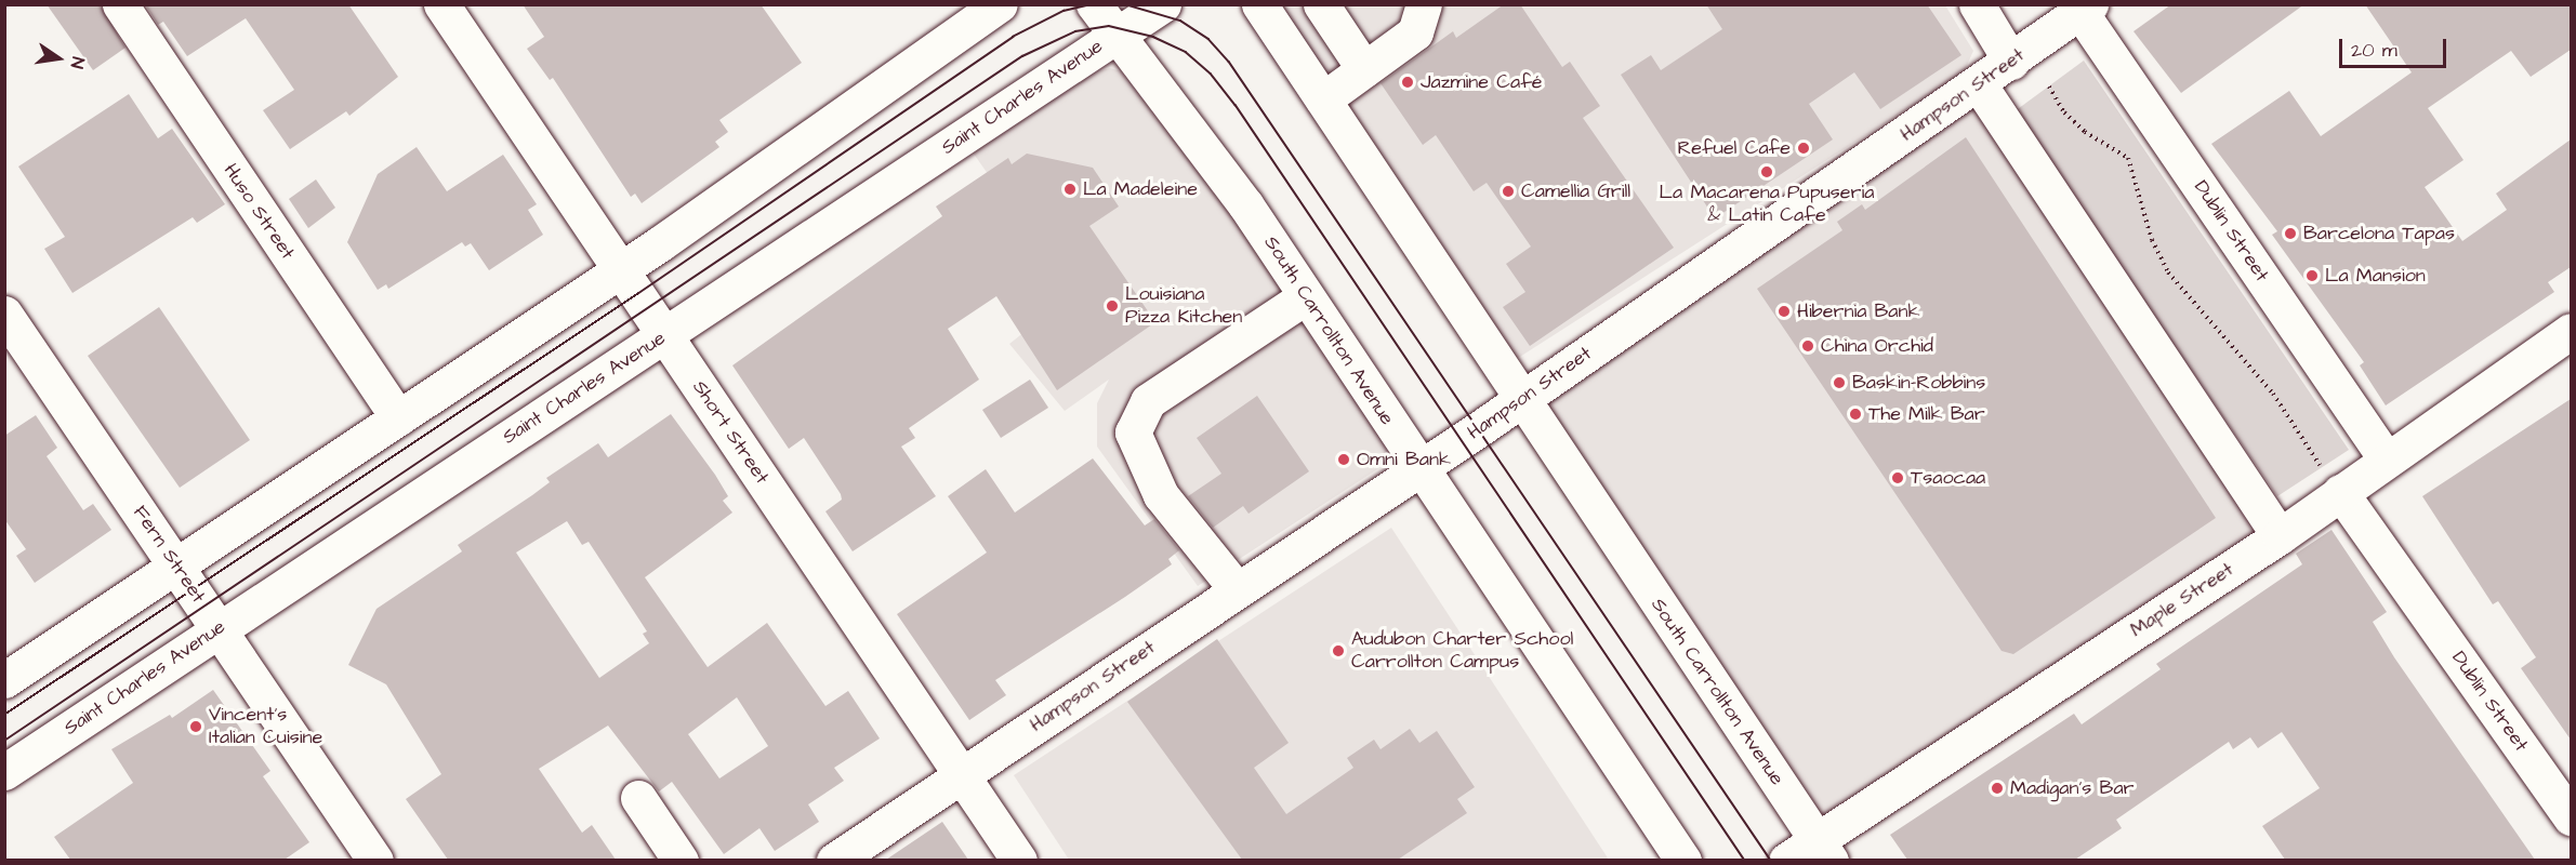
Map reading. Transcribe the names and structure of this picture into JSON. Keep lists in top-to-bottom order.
{
  "streets": {
    "street": [
      "Hampson Street",
      "Saint Charles Avenue",
      "Huso Street",
      "Dublin Street",
      "South Carrollton Avenue",
      "Short Street",
      "Fern Street",
      "Maple Street"
    ]
  },
  "crossings": [
    ["Hampson Street", "Dublin Street"],
    ["Hampson Street", "South Carrollton Avenue"],
    ["Hampson Street", "Short Street"],
    ["Saint Charles Avenue", "South Carrollton Avenue"],
    ["Saint Charles Avenue", "Short Street"],
    ["Saint Charles Avenue", "Fern Street"],
    ["Dublin Street", "Maple Street"],
    ["South Carrollton Avenue", "Maple Street"]
  ],
  "places": [
    "Jazmine Café",
    "Refuel Cafe",
    "La Macarena Pupuseria & Latin Cafe",
    "La Madeleine",
    "Camellia Grill",
    "Barcelona Tapas",
    "La Mansion",
    "Louisiana Pizza Kitchen",
    "Hibernia Bank",
    "China Orchid",
    "Baskin-Robbins",
    "The Milk Bar",
    "Omni Bank",
    "Tsaocaa",
    "Audubon Charter School Carrollton Campus",
    "Vincent's Italian Cuisine",
    "Madigan's Bar"
  ],
  "scale_bar": "20 m",
  "north": "right"
}
